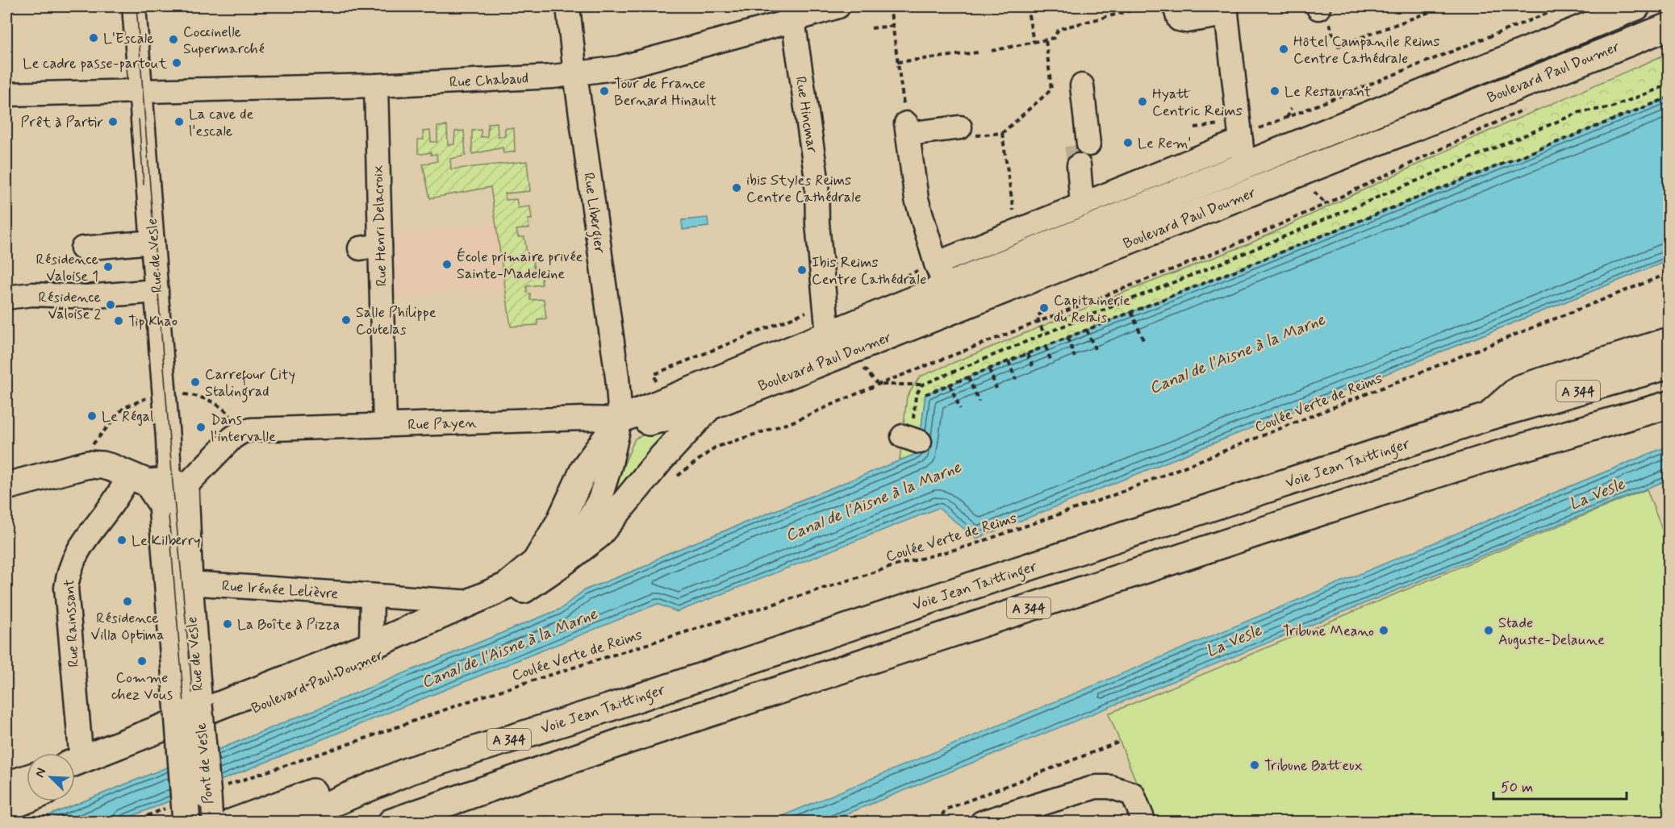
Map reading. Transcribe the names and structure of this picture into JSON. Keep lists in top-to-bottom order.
{
  "streets": {
    "main road": [
      "Boulevard Paul Doumer",
      "Rue de Vesle",
      "A 344",
      "Voie Jean Taittinger",
      "Pont de Vesle"
    ],
    "street": [
      "Rue Chabaud",
      "Rue Hincmar",
      "Rue Libergier",
      "Rue Henri Delacroix",
      "Rue Payen",
      "Rue Irénée Lelièvre",
      "Rue Rainssant"
    ],
    "path": ["Coulée Verte de Reims"]
  },
  "crossings": [
    ["Boulevard Paul Doumer", "Rue Hincmar"],
    ["Boulevard Paul Doumer", "Rue Libergier"],
    ["Boulevard Paul Doumer", "Rue Payen"],
    ["Boulevard Paul Doumer", "Rue Irénée Lelièvre"],
    ["Rue Chabaud", "Rue Hincmar"],
    ["Rue Chabaud", "Rue Libergier"],
    ["Rue Chabaud", "Rue Henri Delacroix"],
    ["Rue Chabaud", "Rue de Vesle"],
    ["Rue Libergier", "Rue Payen"],
    ["Rue Henri Delacroix", "Rue Payen"],
    ["Rue de Vesle", "Rue Irénée Lelièvre"],
    ["Rue de Vesle", "Rue Rainssant"],
    ["Rue de Vesle", "Pont de Vesle"],
    ["Rue Payen", "Rue Rainssant"]
  ],
  "water": ["Canal de l'Aisne à la Marne", "La Vesle"],
  "places": [
    "L'Escale",
    "Coccinelle Supermarché",
    "Hôtel Campanile Reims Centre Cathédrale",
    "Le cadre passe-partout",
    "Tour de France Bernard Hinault",
    "Le Restaurant",
    "Hyatt Centric Reims",
    "Prêt à Partir",
    "La cave de l'escale",
    "Le Rem'",
    "ibis Styles Reims Centre Cathédrale",
    "École primaire privée Sainte-Madeleine",
    "Résidence Valoise 1",
    "Ibis Reims Centre Cathédrale",
    "Résidence Valoise 2",
    "Capitainerie du Relais",
    "Salle Philippe Coutelas",
    "Tip Khao",
    "Carrefour City Stalingrad",
    "Le Régal",
    "Dans l'intervalle",
    "Le Kilberry",
    "Résidence Villa Optima",
    "La Boîte à Pizza",
    "Tribune Meano",
    "Stade Auguste-Delaune",
    "Comme chez Vous",
    "Tribune Batteux"
  ],
  "scale_bar": "50 m",
  "north": "top left"
}
